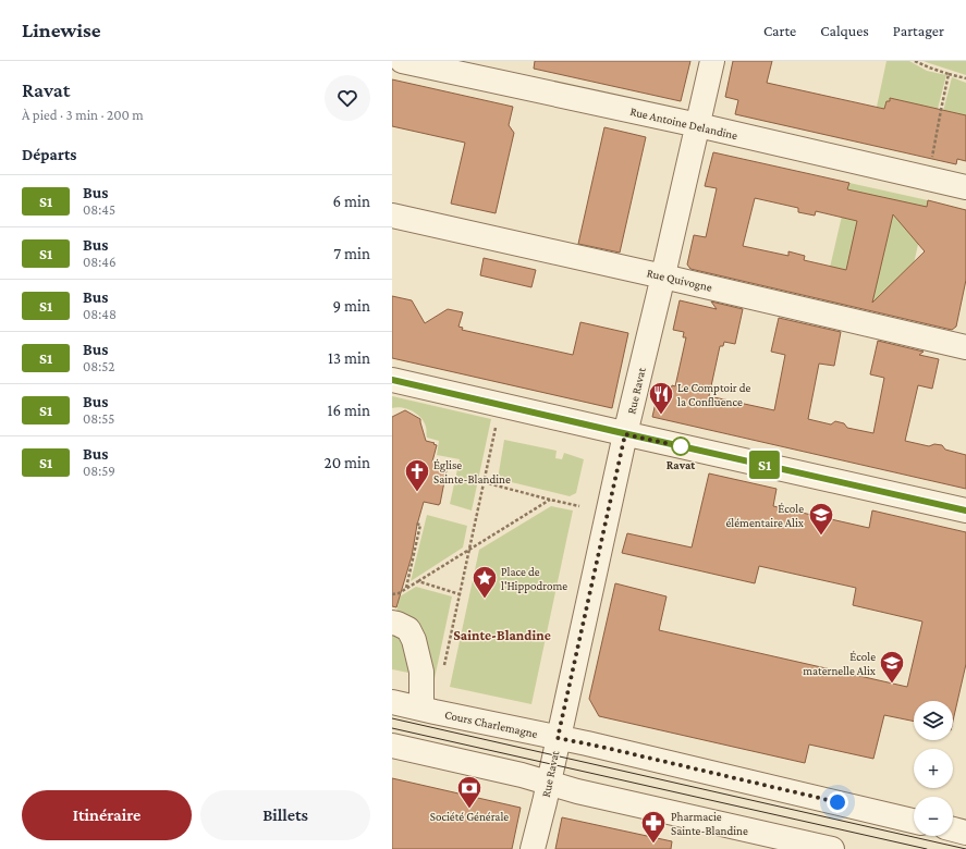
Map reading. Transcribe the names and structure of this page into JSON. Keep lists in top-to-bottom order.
{
  "streets": {
    "street": [
      "Rue Antoine Delandine",
      "Rue Quivogne",
      "Rue Ravat",
      "Cours Charlemagne"
    ]
  },
  "crossings": [
    ["Rue Antoine Delandine", "Rue Ravat"],
    ["Rue Quivogne", "Rue Ravat"],
    ["Rue Ravat", "Cours Charlemagne"]
  ],
  "districts": ["Sainte-Blandine"],
  "places": {
    "restaurant": ["Le Comptoir de la Confluence"],
    "other": ["Ravat"],
    "church": ["Église Sainte-Blandine"],
    "school or university": ["École élémentaire Alix", "École maternelle Alix"],
    "place": ["Place de l'Hippodrome"],
    "bank": ["Société Générale"],
    "pharmacy": ["Pharmacie Sainte-Blandine"]
  },
  "lines": ["bus line S1"],
  "page": {
    "header": "Linewise",
    "nav": ["Carte", "Calques", "Partager"],
    "heading": [
      ["Ravat", "À pied · 3 min · 200 m"],
      "Départs"
    ],
    "on_map": "S1",
    "list": [
      {
        "mark": "S1",
        "name": "Bus",
        "note": "08:45",
        "value": "6 min"
      },
      {
        "mark": "S1",
        "name": "Bus",
        "note": "08:46",
        "value": "7 min"
      },
      {
        "mark": "S1",
        "name": "Bus",
        "note": "08:48",
        "value": "9 min"
      },
      {
        "mark": "S1",
        "name": "Bus",
        "note": "08:52",
        "value": "13 min"
      },
      {
        "mark": "S1",
        "name": "Bus",
        "note": "08:55",
        "value": "16 min"
      },
      {
        "mark": "S1",
        "name": "Bus",
        "note": "08:59",
        "value": "20 min"
      }
    ],
    "map_buttons": ["+", "−"],
    "buttons": ["Itinéraire", "Billets"]
  }
}
